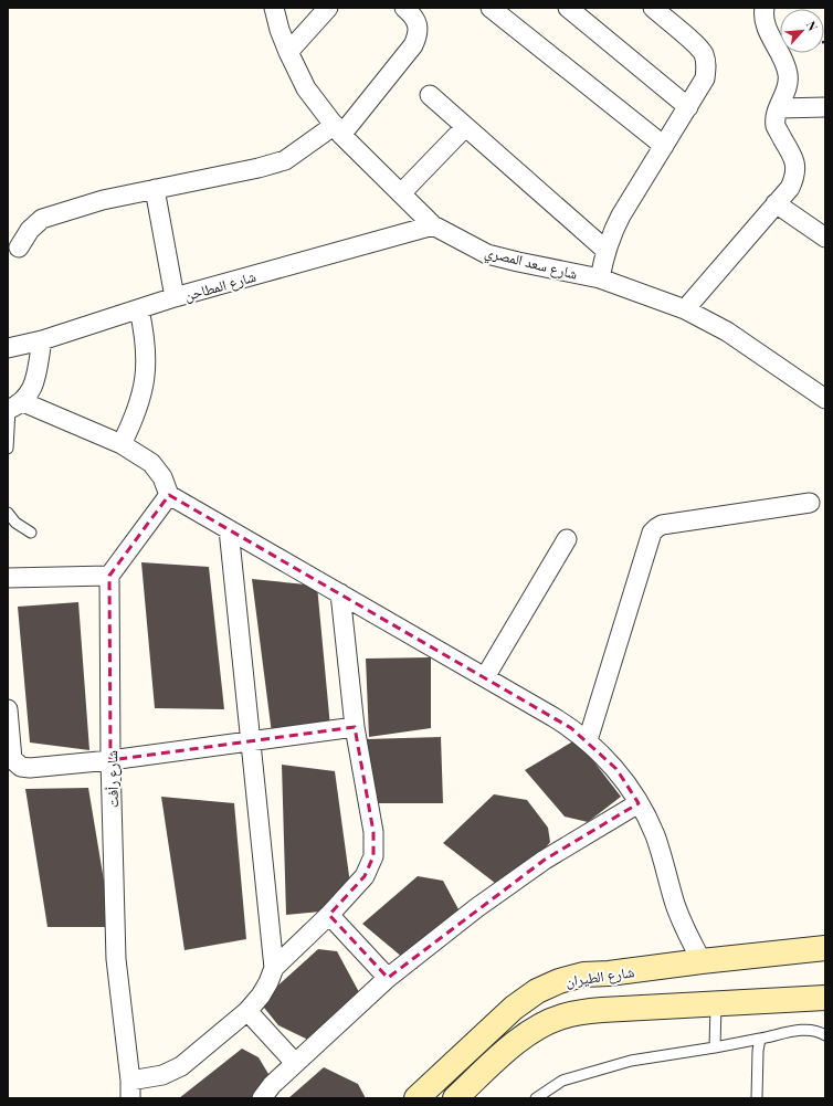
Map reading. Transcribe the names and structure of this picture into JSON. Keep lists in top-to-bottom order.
{
  "streets": {
    "street": [
      "شارع سعد المصري",
      "شارع المطاحن",
      "شارع رأفت",
      "شارع الطيران"
    ]
  },
  "crossings": [
    ["شارع سعد المصري", "شارع المطاحن"]
  ],
  "north": "top right"
}
